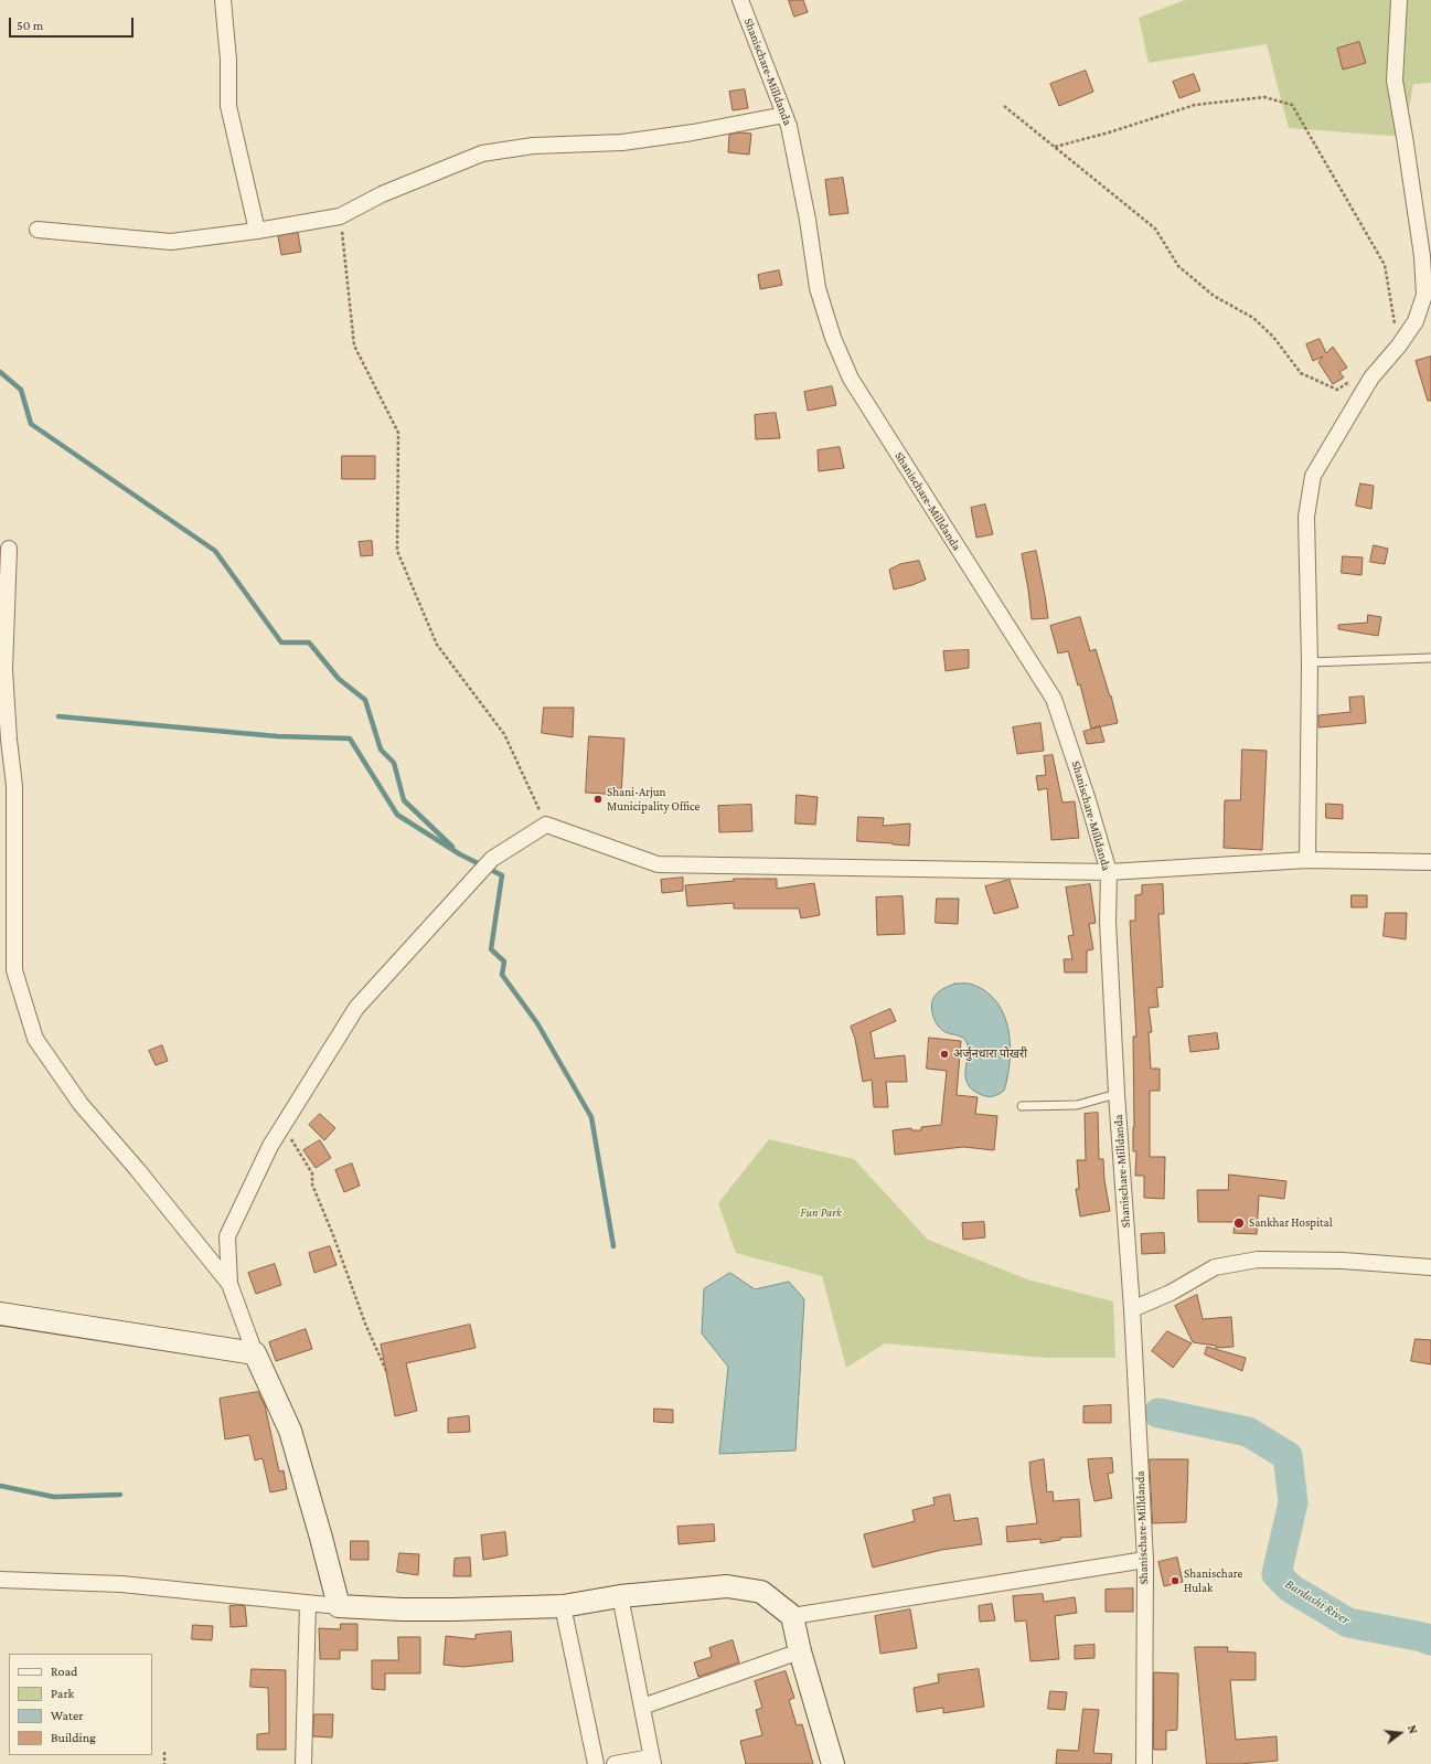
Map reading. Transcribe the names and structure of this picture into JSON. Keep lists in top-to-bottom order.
{
  "streets": {
    "street": ["Shanischare-Milldanda"]
  },
  "water": ["Bardashi River"],
  "parks": ["Fun Park"],
  "places": [
    "Shani-Arjun Municipality Office",
    "अर्जुनधारा पोखरी",
    "Sankhar Hospital",
    "Shanischare Hulak"
  ],
  "legend": [
    "Road",
    "Park",
    "Water",
    "Building"
  ],
  "scale_bar": "50 m",
  "north": "right"
}
